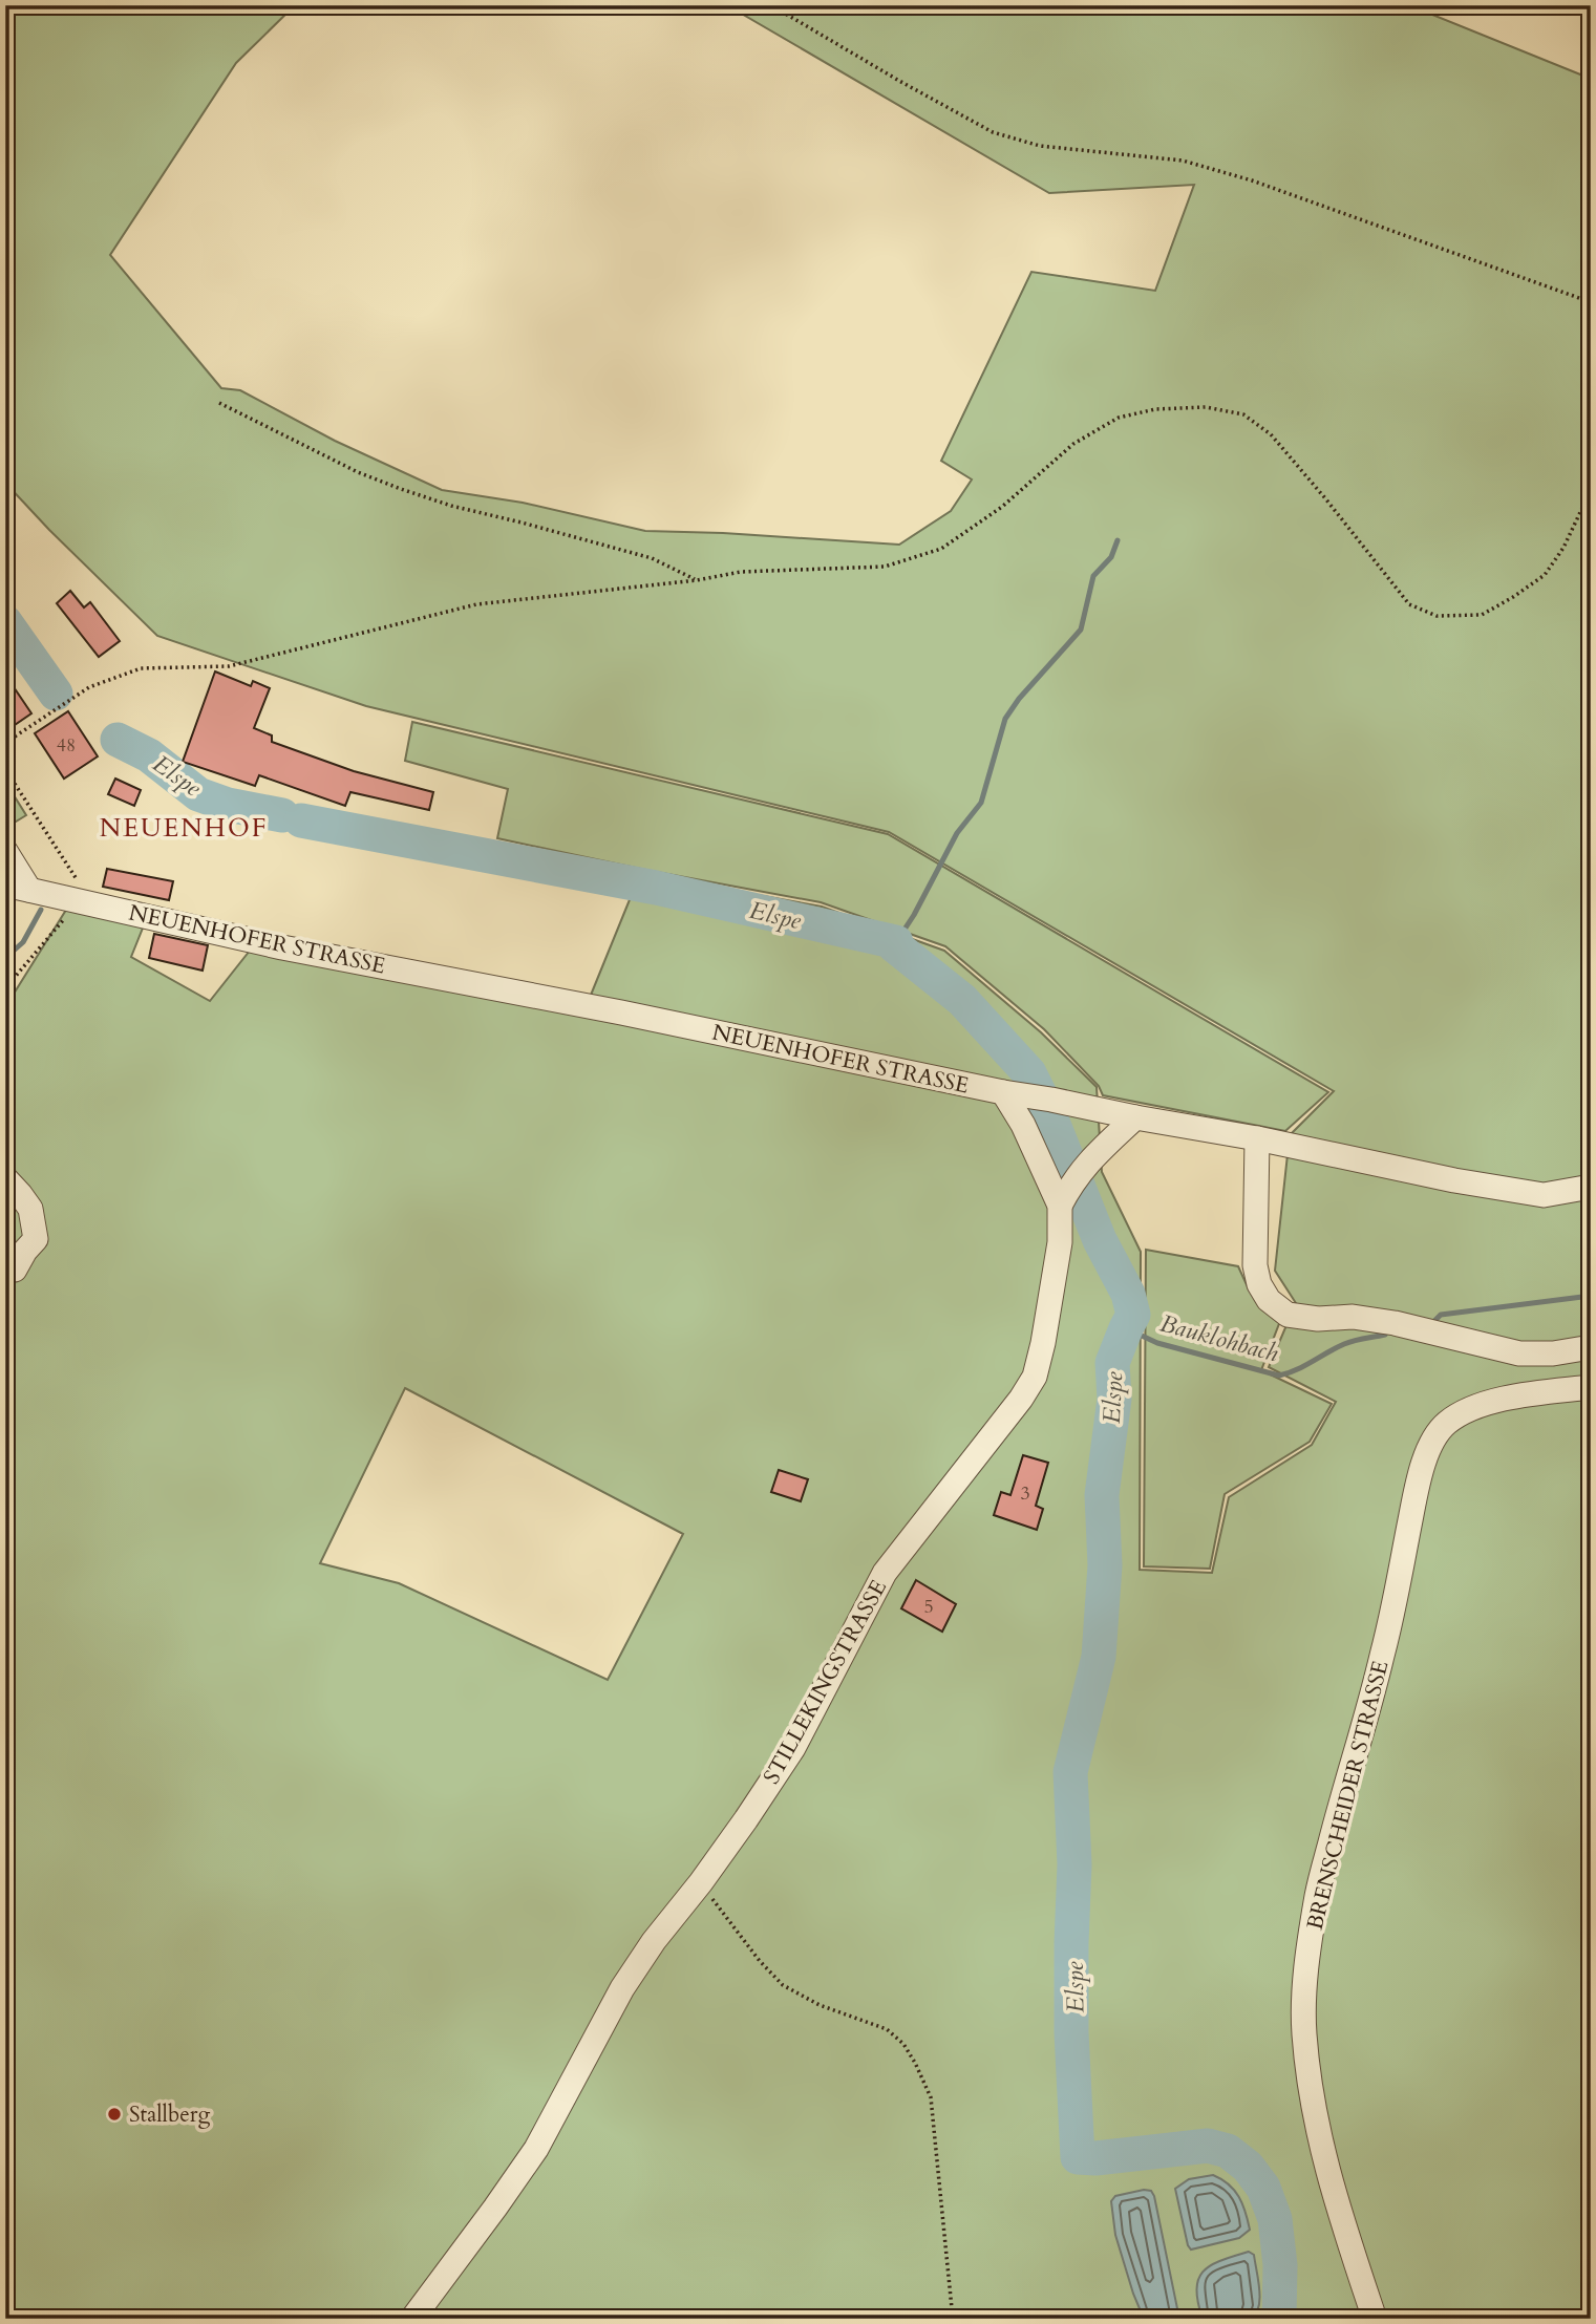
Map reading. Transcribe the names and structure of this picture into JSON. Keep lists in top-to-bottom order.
{
  "streets": {
    "street": ["NEUENHOFER STRASSE", "STILLEKINGSTRASSE", "BRENSCHEIDER STRASSE"]
  },
  "crossings": [
    ["NEUENHOFER STRASSE", "STILLEKINGSTRASSE"]
  ],
  "districts": ["NEUENHOF"],
  "water": ["Elspe", "Bauklohbach"],
  "places": ["Stallberg"],
  "house_numbers": ["48", "3", "5"]
}
